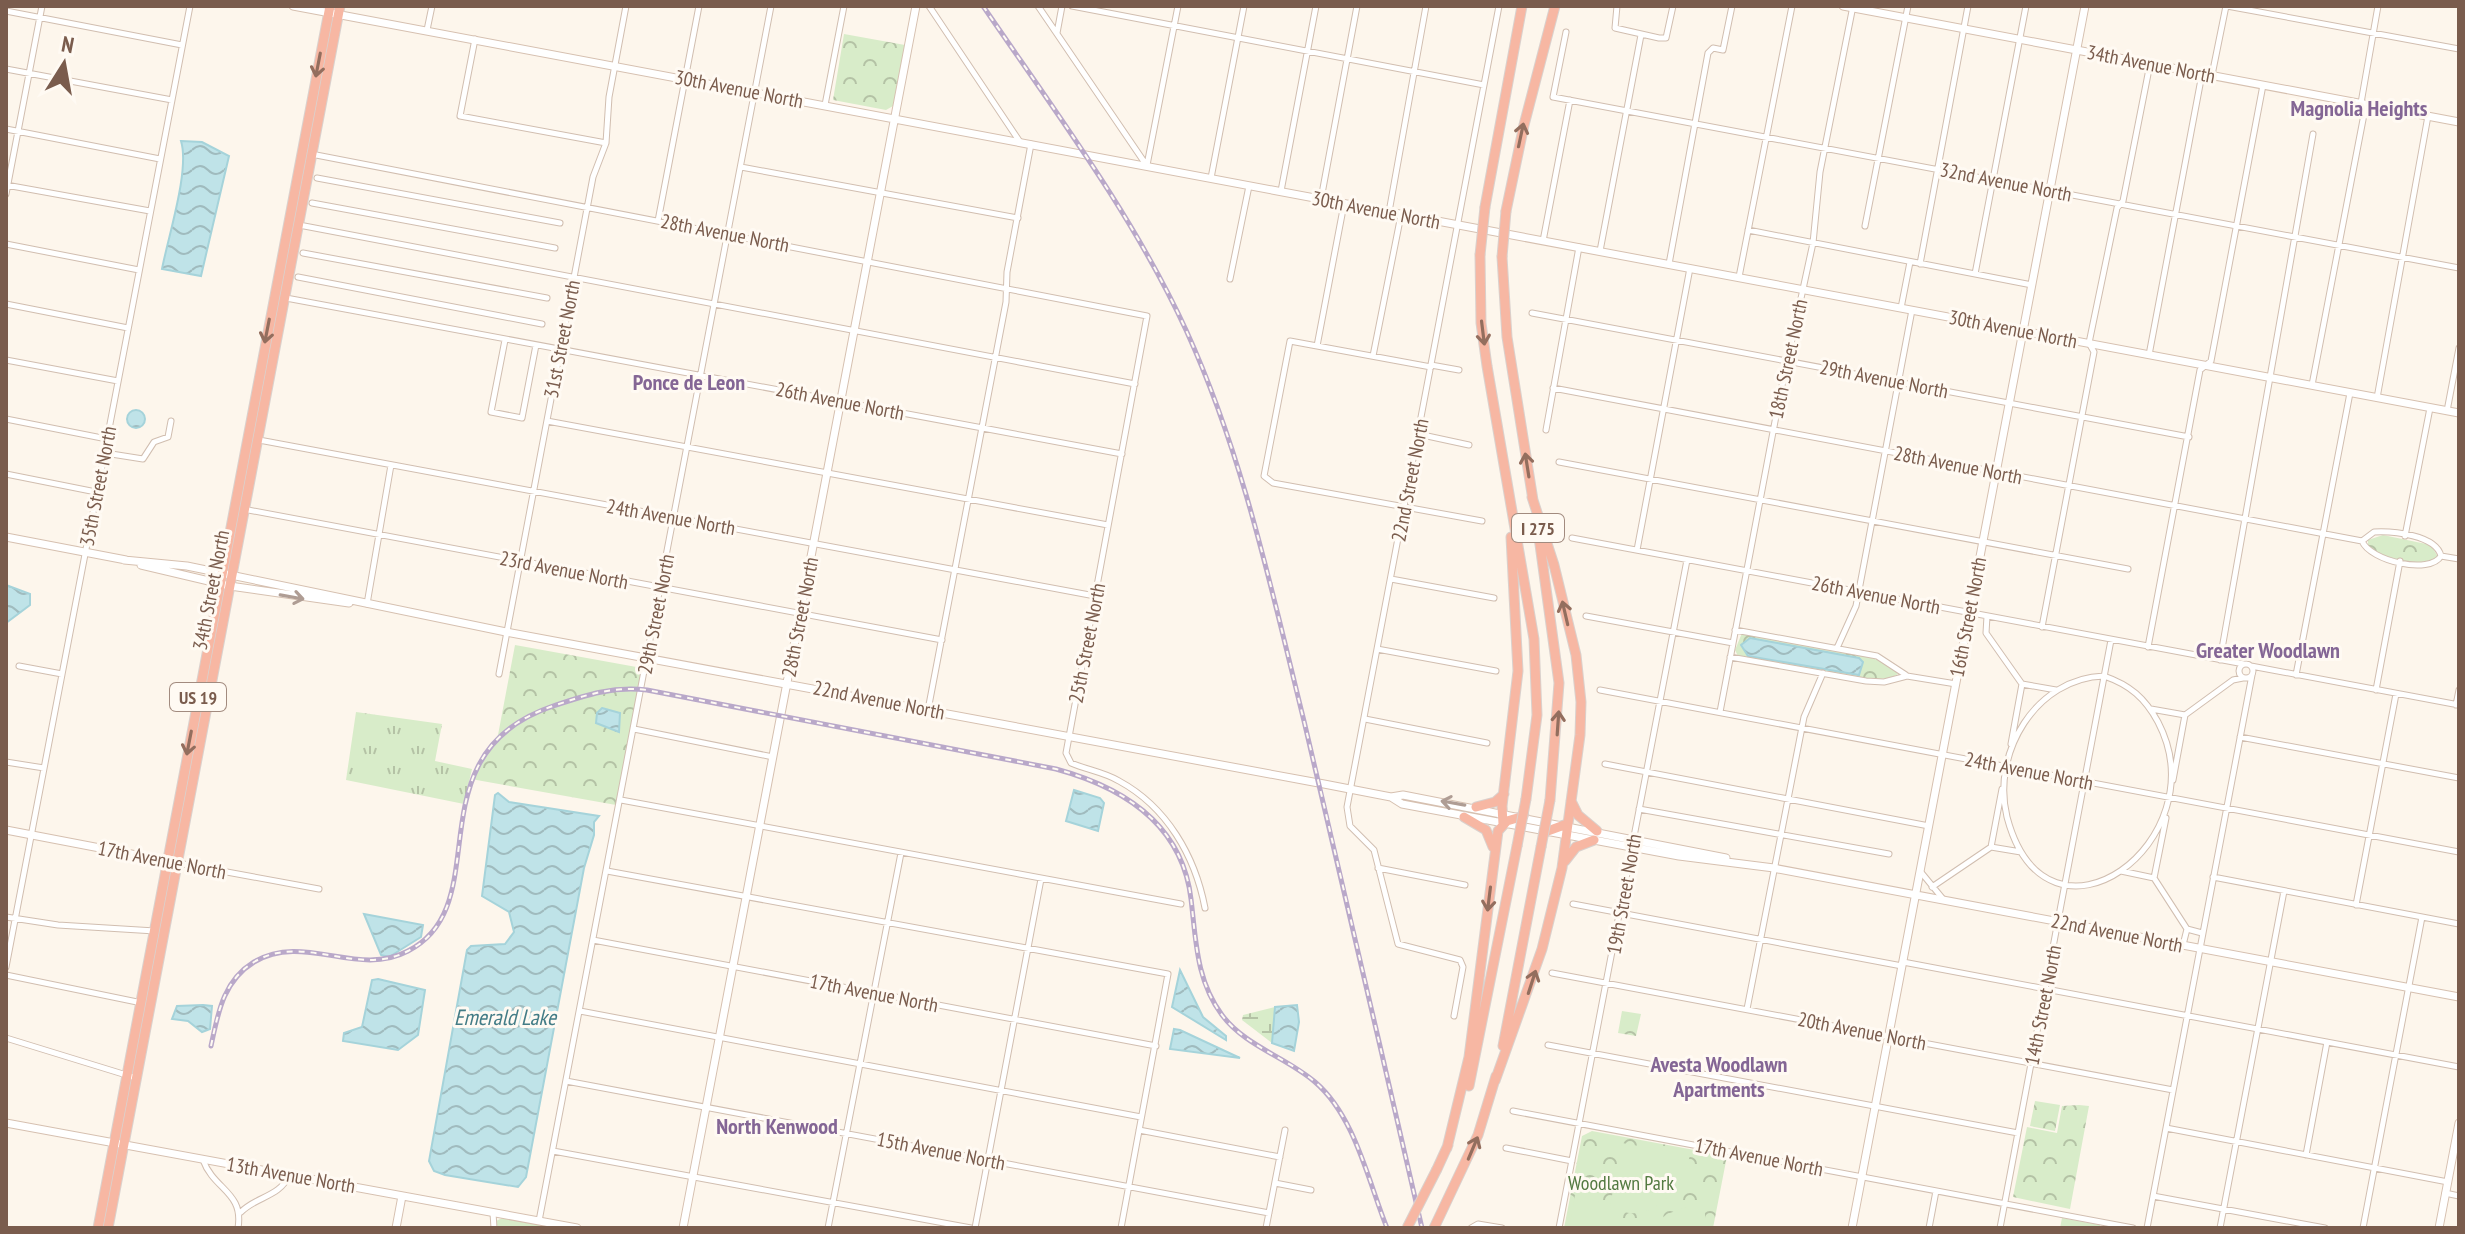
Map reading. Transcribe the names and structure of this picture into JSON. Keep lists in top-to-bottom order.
{
  "streets": {
    "highway": ["I 275", "34th Street North", "US 19"],
    "street": [
      "34th Avenue North",
      "30th Avenue North",
      "32nd Avenue North",
      "28th Avenue North",
      "31st Street North",
      "18th Street North",
      "29th Avenue North",
      "26th Avenue North",
      "22nd Street North",
      "35th Street North",
      "24th Avenue North",
      "23rd Avenue North",
      "29th Street North",
      "28th Street North",
      "16th Street North",
      "25th Street North",
      "22nd Avenue North",
      "17th Avenue North",
      "19th Street North",
      "14th Street North",
      "20th Avenue North",
      "15th Avenue North",
      "13th Avenue North"
    ]
  },
  "crossings": [
    ["34th Avenue North", "18th Street North"],
    ["34th Avenue North", "16th Street North"],
    ["30th Avenue North", "31st Street North"],
    ["30th Avenue North", "18th Street North"],
    ["30th Avenue North", "22nd Street North"],
    ["30th Avenue North", "34th Street North"],
    ["30th Avenue North", "29th Street North"],
    ["30th Avenue North", "28th Street North"],
    ["30th Avenue North", "16th Street North"],
    ["32nd Avenue North", "18th Street North"],
    ["32nd Avenue North", "16th Street North"],
    ["28th Avenue North", "31st Street North"],
    ["28th Avenue North", "18th Street North"],
    ["28th Avenue North", "34th Street North"],
    ["28th Avenue North", "29th Street North"],
    ["28th Avenue North", "28th Street North"],
    ["28th Avenue North", "16th Street North"],
    ["28th Avenue North", "25th Street North"],
    ["31st Street North", "26th Avenue North"],
    ["31st Street North", "24th Avenue North"],
    ["31st Street North", "23rd Avenue North"],
    ["31st Street North", "22nd Avenue North"],
    ["18th Street North", "29th Avenue North"],
    ["18th Street North", "26th Avenue North"],
    ["18th Street North", "24th Avenue North"],
    ["29th Avenue North", "16th Street North"],
    ["26th Avenue North", "34th Street North"],
    ["26th Avenue North", "29th Street North"],
    ["26th Avenue North", "28th Street North"],
    ["26th Avenue North", "16th Street North"],
    ["26th Avenue North", "25th Street North"],
    ["26th Avenue North", "19th Street North"],
    ["26th Avenue North", "14th Street North"],
    ["22nd Street North", "22nd Avenue North"],
    ["35th Street North", "22nd Avenue North"],
    ["35th Street North", "17th Avenue North"],
    ["24th Avenue North", "34th Street North"],
    ["24th Avenue North", "29th Street North"],
    ["24th Avenue North", "28th Street North"],
    ["24th Avenue North", "16th Street North"],
    ["24th Avenue North", "25th Street North"],
    ["24th Avenue North", "19th Street North"],
    ["24th Avenue North", "14th Street North"],
    ["23rd Avenue North", "34th Street North"],
    ["23rd Avenue North", "29th Street North"],
    ["23rd Avenue North", "28th Street North"],
    ["34th Street North", "22nd Avenue North"],
    ["34th Street North", "17th Avenue North"],
    ["34th Street North", "13th Avenue North"],
    ["29th Street North", "22nd Avenue North"],
    ["29th Street North", "17th Avenue North"],
    ["29th Street North", "15th Avenue North"],
    ["29th Street North", "13th Avenue North"],
    ["28th Street North", "22nd Avenue North"],
    ["28th Street North", "17th Avenue North"],
    ["28th Street North", "15th Avenue North"],
    ["16th Street North", "22nd Avenue North"],
    ["16th Street North", "17th Avenue North"],
    ["16th Street North", "20th Avenue North"],
    ["25th Street North", "22nd Avenue North"],
    ["22nd Avenue North", "19th Street North"],
    ["22nd Avenue North", "14th Street North"],
    ["17th Avenue North", "19th Street North"],
    ["17th Avenue North", "14th Street North"],
    ["19th Street North", "20th Avenue North"],
    ["14th Street North", "20th Avenue North"]
  ],
  "districts": [
    "Magnolia Heights",
    "Ponce de Leon",
    "Greater Woodlawn",
    "Avesta Woodlawn Apartments",
    "North Kenwood"
  ],
  "water": ["Emerald Lake"],
  "parks": ["Woodlawn Park"],
  "north": "top"
}
